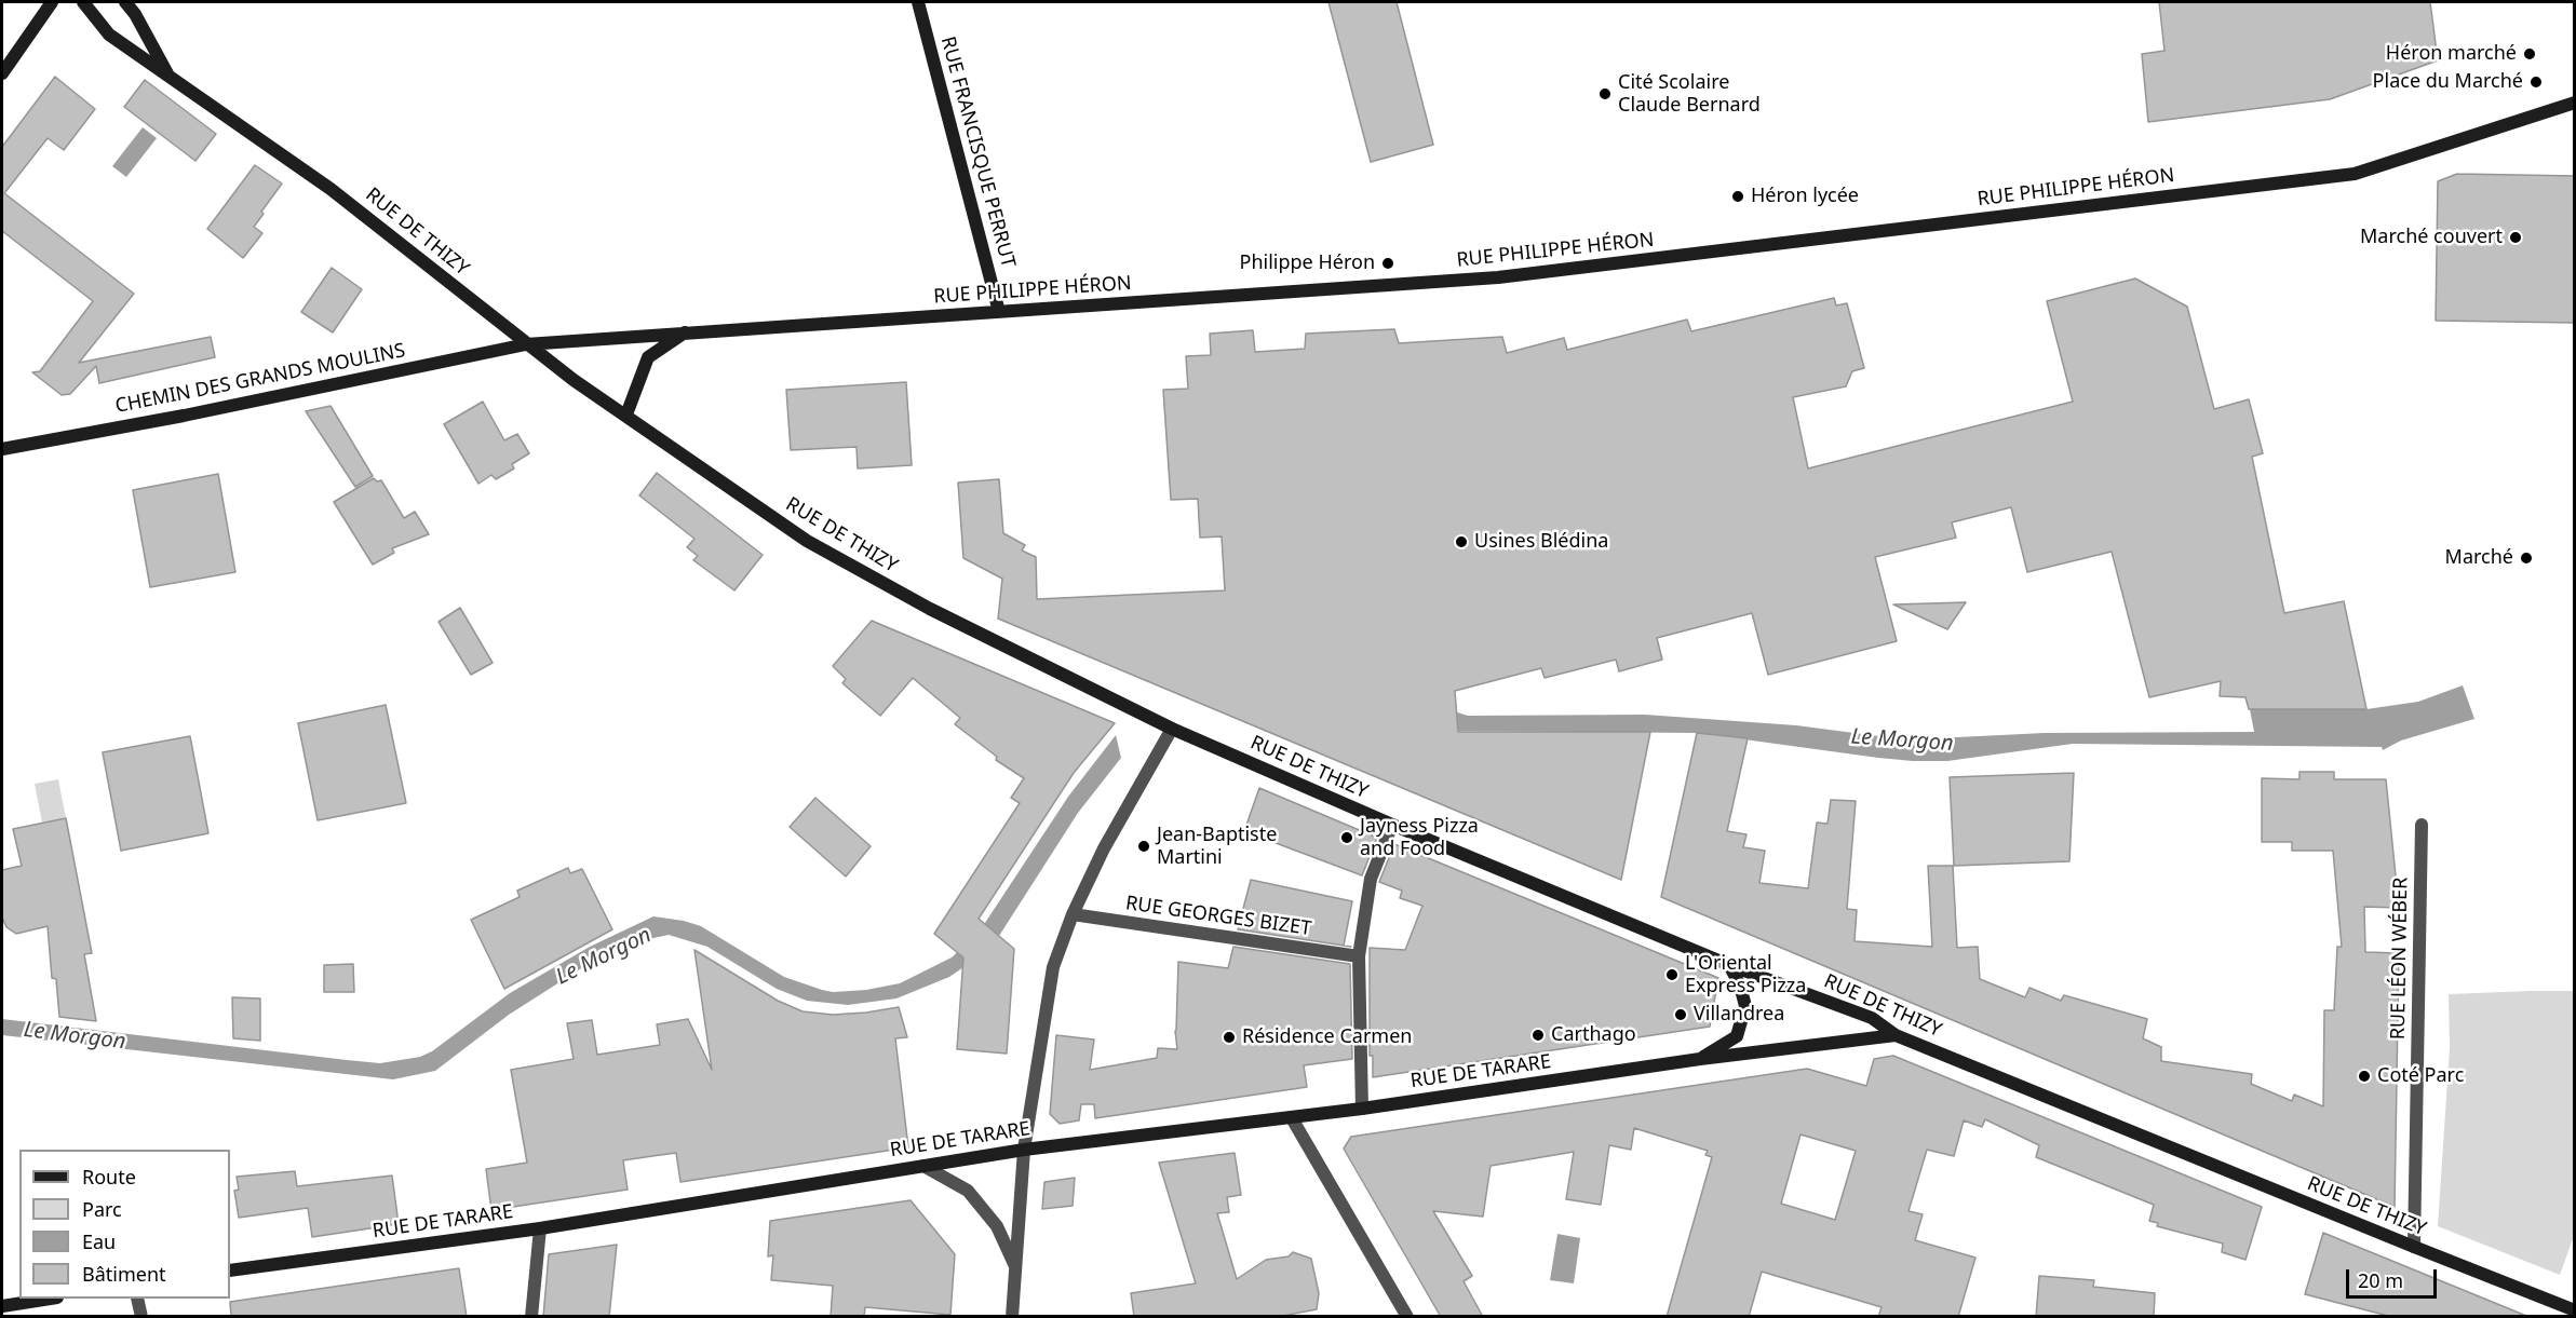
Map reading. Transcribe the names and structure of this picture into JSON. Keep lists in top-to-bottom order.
{
  "streets": {
    "main road": [
      "RUE FRANCISQUE PERRUT",
      "RUE PHILIPPE HÉRON",
      "RUE DE THIZY",
      "CHEMIN DES GRANDS MOULINS",
      "RUE DE TARARE"
    ],
    "street": ["RUE GEORGES BIZET", "RUE LÉON WÉBER"]
  },
  "crossings": [
    ["RUE FRANCISQUE PERRUT", "RUE PHILIPPE HÉRON"],
    ["RUE PHILIPPE HÉRON", "RUE DE THIZY"],
    ["RUE PHILIPPE HÉRON", "CHEMIN DES GRANDS MOULINS"],
    ["RUE DE THIZY", "CHEMIN DES GRANDS MOULINS"],
    ["RUE DE THIZY", "RUE LÉON WÉBER"],
    ["RUE DE THIZY", "RUE DE TARARE"]
  ],
  "water": ["Le Morgon"],
  "places": [
    "Héron marché",
    "Place du Marché",
    "Cité Scolaire Claude Bernard",
    "Héron lycée",
    "Marché couvert",
    "Philippe Héron",
    "Usines Blédina",
    "Marché",
    "Jayness Pizza and Food",
    "Jean-Baptiste Martini",
    "L'Oriental Express Pizza",
    "Villandrea",
    "Carthago",
    "Résidence Carmen",
    "Coté Parc"
  ],
  "legend": [
    "Route",
    "Parc",
    "Eau",
    "Bâtiment"
  ],
  "scale_bar": "20 m"
}
